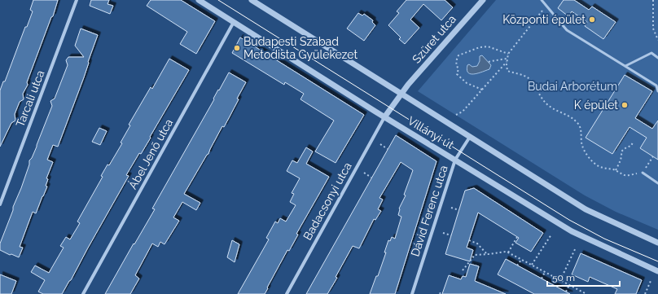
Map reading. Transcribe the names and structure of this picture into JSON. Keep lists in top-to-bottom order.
{
  "streets": {
    "street": [
      "Szüret utca",
      "Tarcali utca",
      "Villányi út",
      "Ábel Jenő utca",
      "Badacsonyi utca",
      "Dávid Ferenc utca"
    ]
  },
  "crossings": [
    ["Szüret utca", "Villányi út"],
    ["Szüret utca", "Badacsonyi utca"],
    ["Villányi út", "Ábel Jenő utca"],
    ["Villányi út", "Badacsonyi utca"],
    ["Villányi út", "Dávid Ferenc utca"]
  ],
  "parks": ["Budai Arborétum"],
  "places": ["Központi épület", "Budapesti Szabad Metodista Gyülekezet", "K épület"],
  "scale_bar": "50 m"
}
